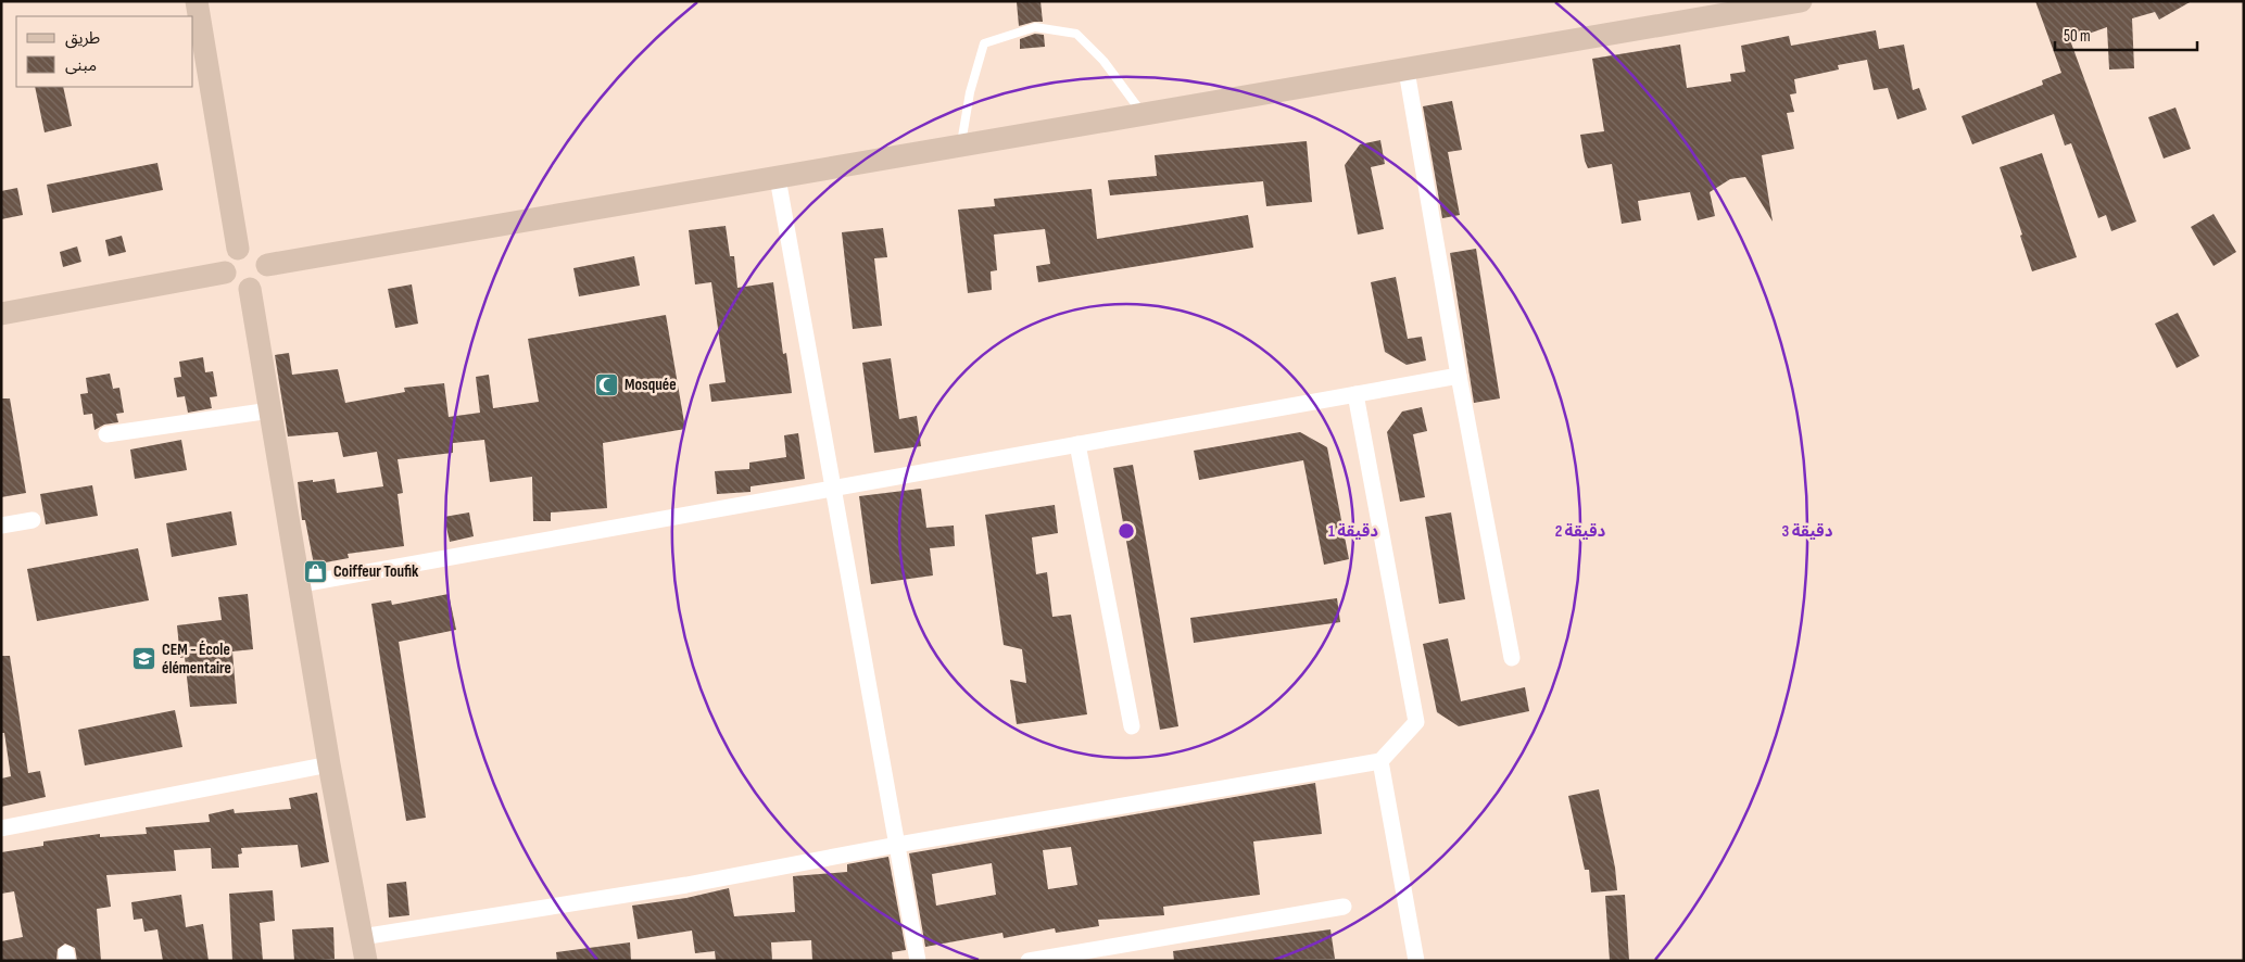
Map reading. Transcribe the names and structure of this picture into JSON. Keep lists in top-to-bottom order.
{
  "places": {
    "mosque": ["Mosquée"],
    "shop": ["Coiffeur Toufik"],
    "school or university": ["CEM - École élémentaire"]
  },
  "legend": ["طريق", "مبنى"],
  "scale_bar": "50 m",
  "rings": ["1 دقيقة", "2 دقيقة", "3 دقيقة"]
}
